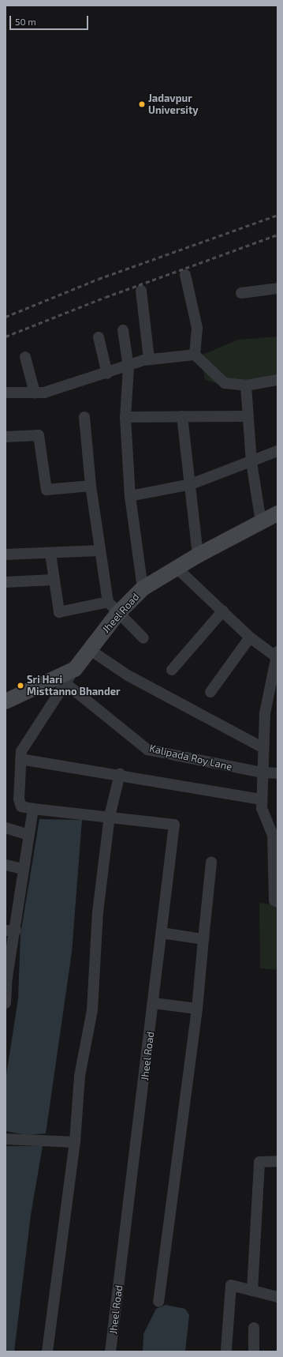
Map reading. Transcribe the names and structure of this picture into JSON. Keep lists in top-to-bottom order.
{
  "streets": {
    "street": ["Jheel Road", "Kalipada Roy Lane"]
  },
  "places": ["Jadavpur University", "Sri Hari Misttanno Bhander"],
  "scale_bar": "50 m"
}
